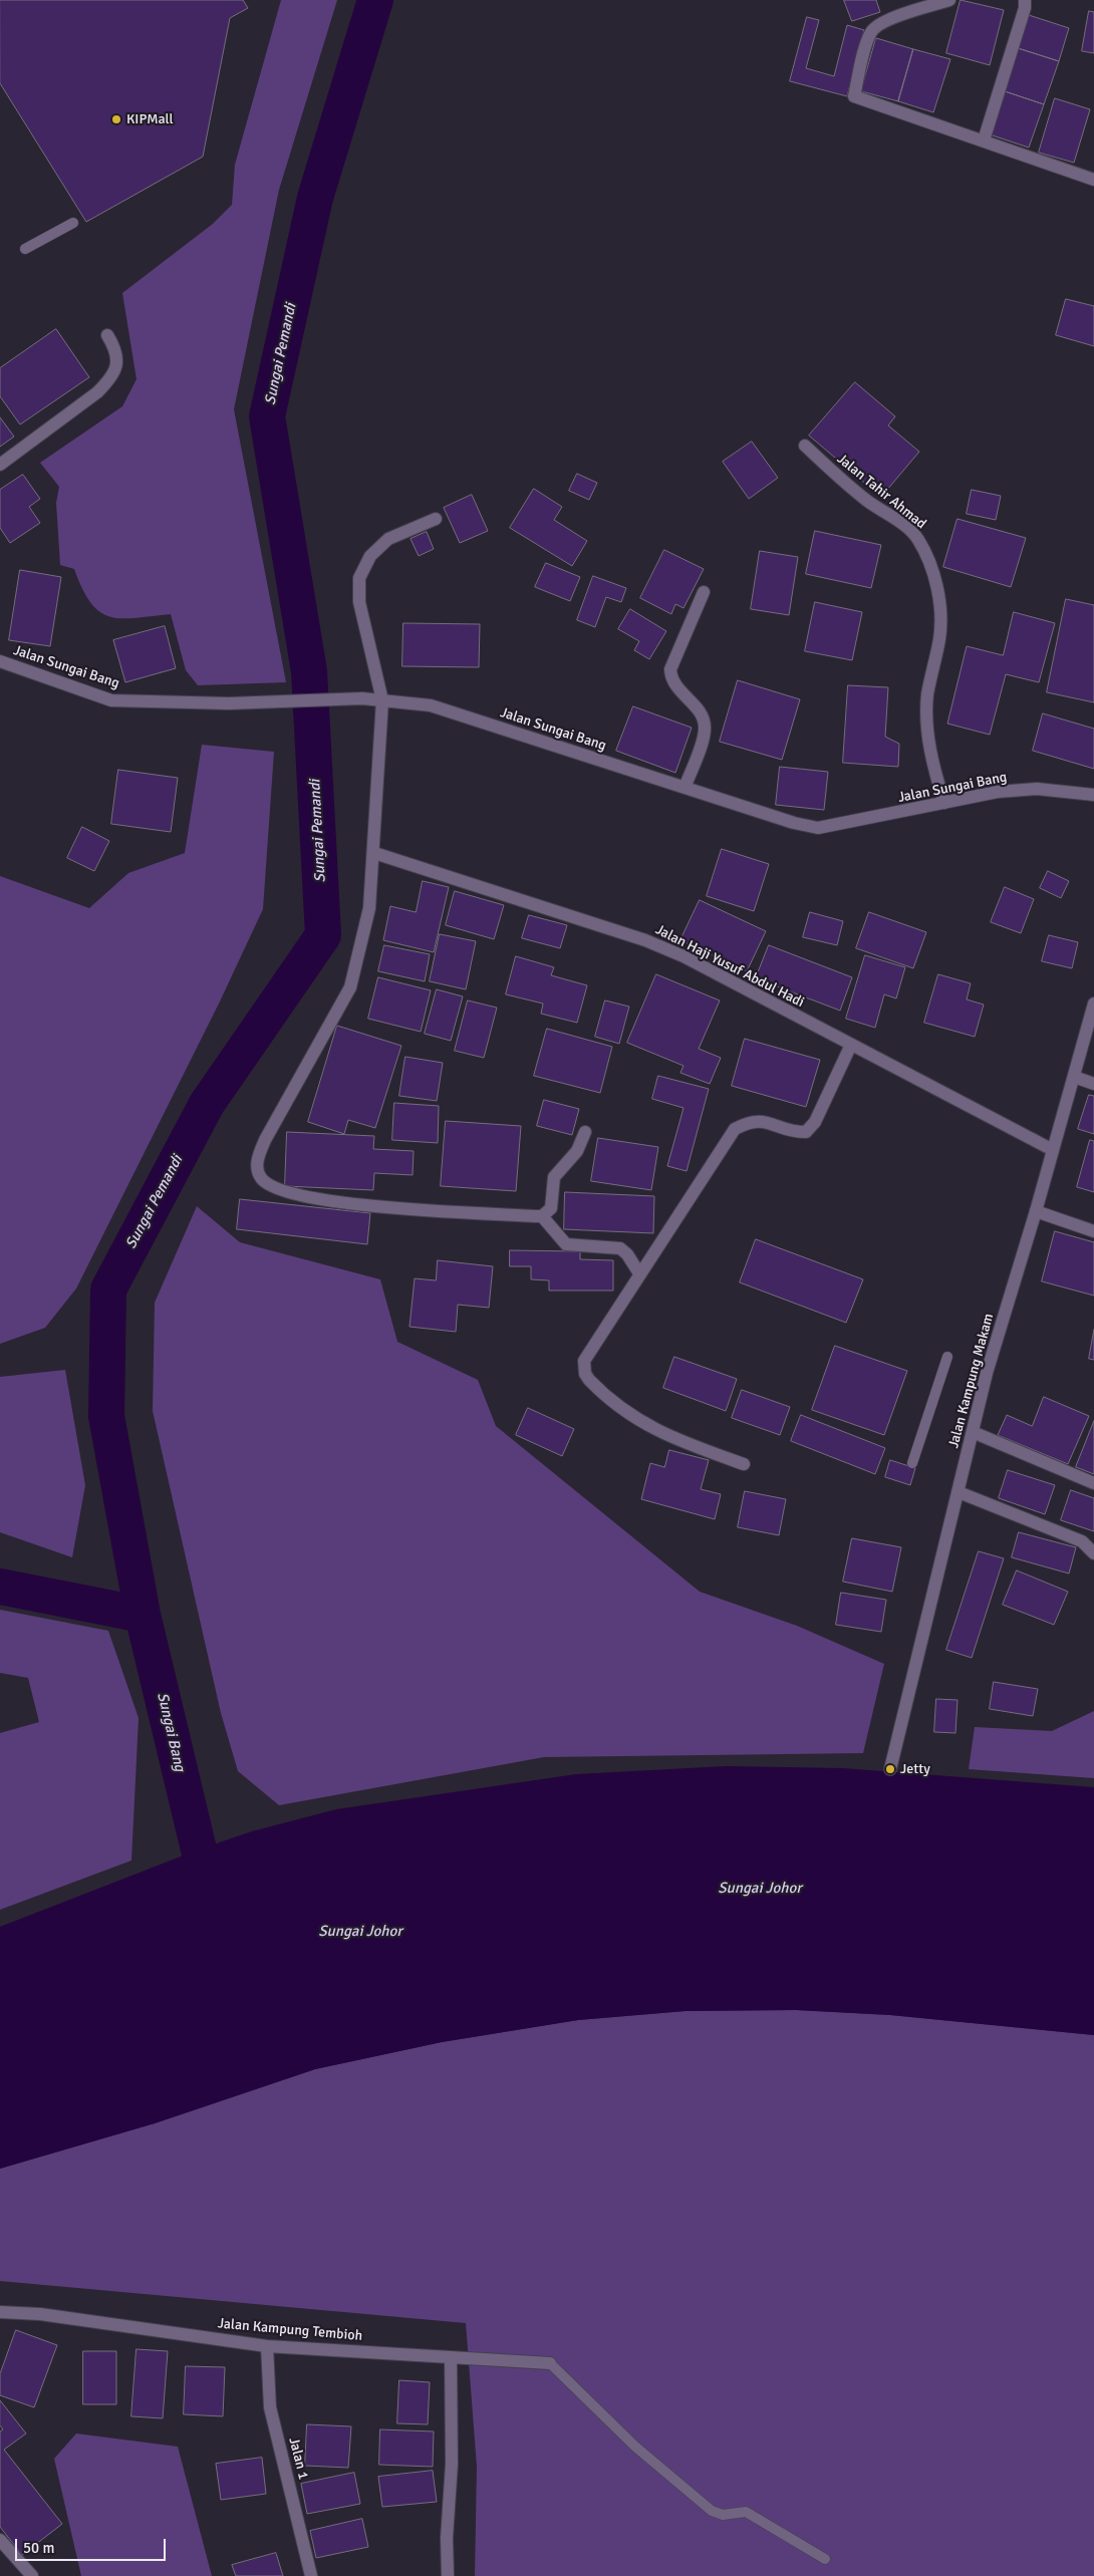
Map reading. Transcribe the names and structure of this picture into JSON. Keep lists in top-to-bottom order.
{
  "streets": {
    "street": [
      "Jalan Tahir Ahmad",
      "Jalan Sungai Bang",
      "Jalan Haji Yusuf Abdul Hadi",
      "Jalan Kampung Makam",
      "Jalan Kampung Tembioh",
      "Jalan 1"
    ]
  },
  "crossings": [
    ["Jalan Tahir Ahmad", "Jalan Sungai Bang"],
    ["Jalan Haji Yusuf Abdul Hadi", "Jalan Kampung Makam"],
    ["Jalan Kampung Tembioh", "Jalan 1"]
  ],
  "water": ["Sungai Pemandi", "Sungai Bang", "Sungai Johor"],
  "places": ["KIPMall", "Jetty"],
  "scale_bar": "50 m"
}
